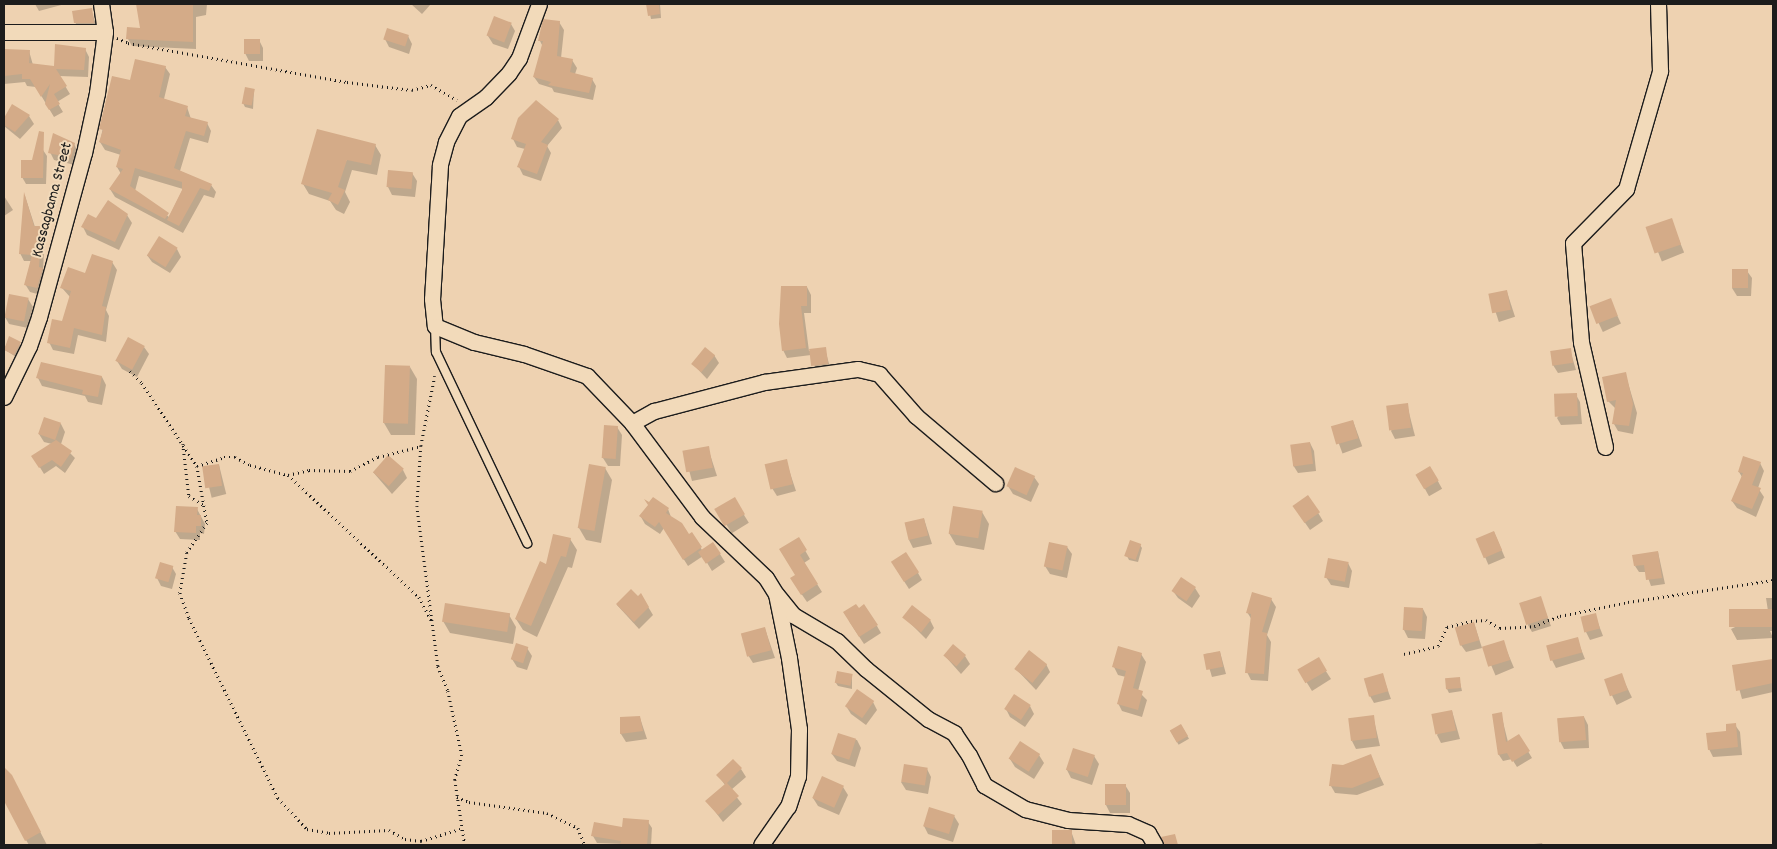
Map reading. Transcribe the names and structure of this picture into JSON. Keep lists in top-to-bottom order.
{
  "streets": {
    "street": ["Kassagbama Street"]
  }
}
